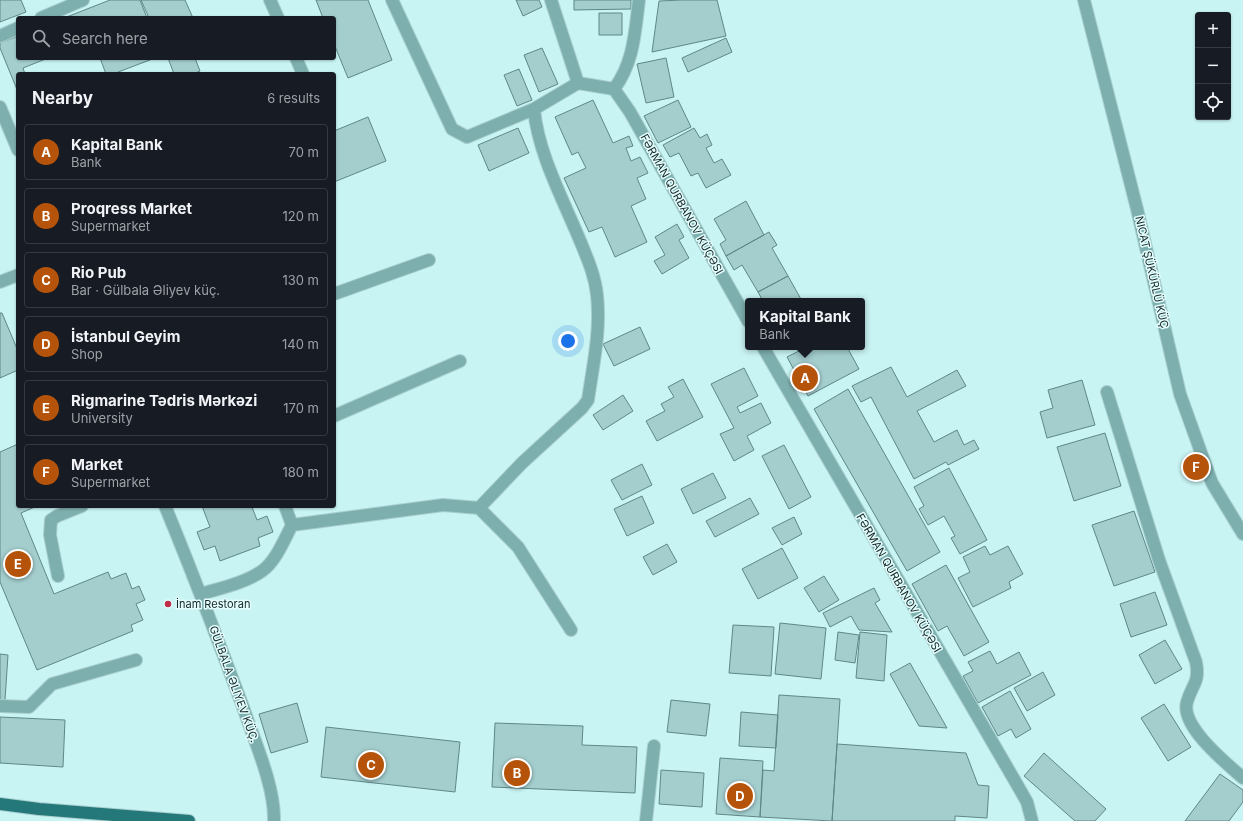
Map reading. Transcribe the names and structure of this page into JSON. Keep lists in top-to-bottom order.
{
  "streets": {
    "street": ["FƏRMAN QURBANOV KÜÇƏSI", "NICAT ŞÜKÜRLÜ KÜÇ", "GÜLBALA ƏLIYEV KÜÇ."]
  },
  "places": ["İnam Restoran"],
  "page": {
    "map_buttons": ["+", "−"],
    "search": "Search here",
    "heading": ["Nearby", "6 results"],
    "list": [
      {
        "mark": "A",
        "name": "Kapital Bank",
        "note": "Bank",
        "value": "70 m"
      },
      {
        "mark": "B",
        "name": "Proqress Market",
        "note": "Supermarket",
        "value": "120 m"
      },
      {
        "mark": "C",
        "name": "Rio Pub",
        "note": "Bar · Gülbala Əliyev küç.",
        "value": "130 m"
      },
      {
        "mark": "D",
        "name": "İstanbul Geyim",
        "note": "Shop",
        "value": "140 m"
      },
      {
        "mark": "E",
        "name": "Rigmarine Tədris Mərkəzi",
        "note": "University",
        "value": "170 m"
      },
      {
        "mark": "F",
        "name": "Market",
        "note": "Supermarket",
        "value": "180 m"
      }
    ],
    "popup": ["Kapital Bank", "Bank"],
    "pins": [
      "A",
      "F",
      "E",
      "C",
      "B",
      "D"
    ]
  }
}
